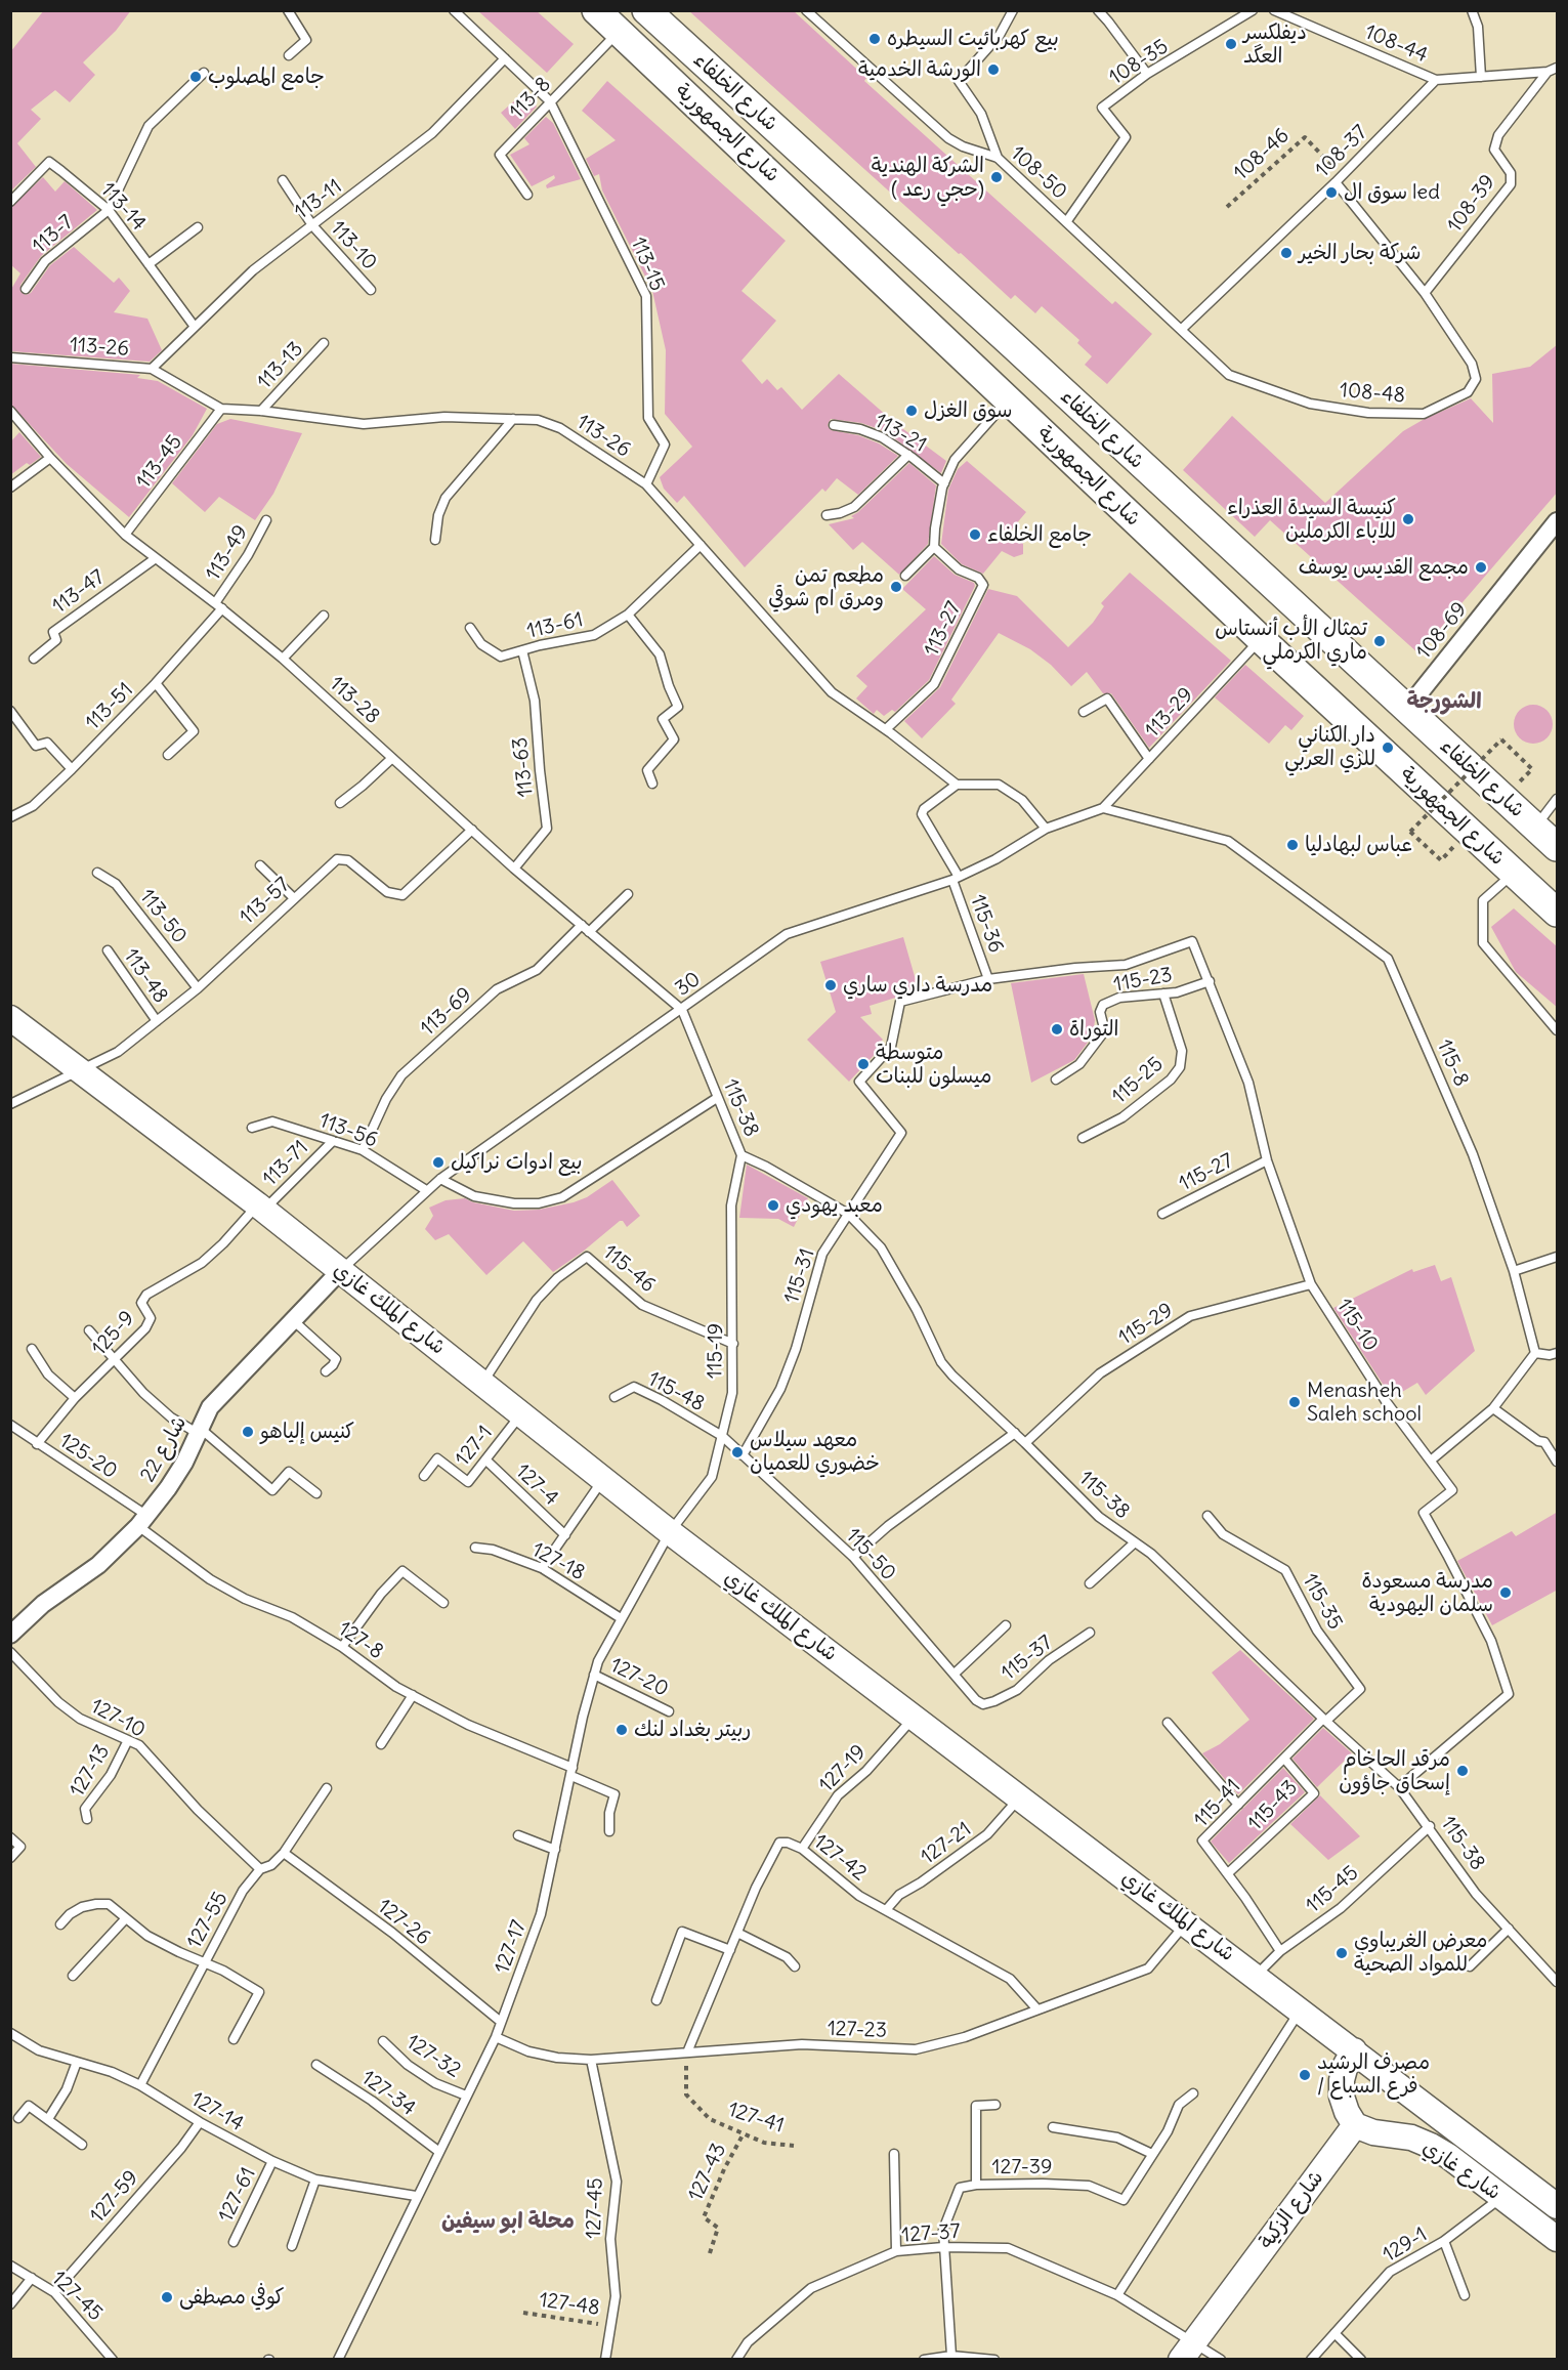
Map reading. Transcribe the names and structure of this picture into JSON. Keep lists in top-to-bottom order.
{
  "streets": {
    "main road": ["شارع الخلفاء", "شارع الجمهورية"],
    "street": [
      "108-69",
      "شارع الملك غازي",
      "شارع 22",
      "شارع غازي",
      "شارع الزكية"
    ],
    "lane": [
      "108-44",
      "108-35",
      "113-8",
      "108-37",
      "108-50",
      "113-11",
      "108-39",
      "113-14",
      "113-7",
      "113-10",
      "113-15",
      "113-26",
      "113-13",
      "108-48",
      "113-21",
      "113-45",
      "113-49",
      "113-47",
      "113-61",
      "113-27",
      "113-28",
      "113-51",
      "113-29",
      "113-63",
      "113-57",
      "113-50",
      "115-36",
      "113-48",
      "115-23",
      "30",
      "113-69",
      "115-8",
      "115-25",
      "115-38",
      "113-56",
      "113-71",
      "115-27",
      "115-46",
      "115-31",
      "115-29",
      "115-10",
      "125-9",
      "115-19",
      "115-48",
      "127-1",
      "125-20",
      "127-4",
      "115-50",
      "127-18",
      "115-35",
      "127-8",
      "115-37",
      "127-20",
      "127-10",
      "127-19",
      "127-13",
      "115-41",
      "115-43",
      "127-21",
      "127-42",
      "115-45",
      "127-55",
      "127-26",
      "127-17",
      "127-23",
      "127-32",
      "127-34",
      "127-14",
      "127-39",
      "127-61",
      "127-59",
      "127-45",
      "127-37",
      "129-1"
    ],
    "path": [
      "108-46",
      "127-41",
      "127-43",
      "127-48"
    ]
  },
  "crossings": [
    ["108-44", "108-37"],
    ["108-35", "108-50"],
    ["شارع الخلفاء", "108-69"],
    ["113-8", "شارع الجمهورية"],
    ["113-8", "113-15"],
    ["شارع الجمهورية", "113-29"],
    ["108-37", "108-46"],
    ["108-37", "108-50"],
    ["108-37", "108-48"],
    ["108-46", "108-48"],
    ["108-50", "108-48"],
    ["113-11", "113-14"],
    ["113-11", "113-10"],
    ["113-11", "113-26"],
    ["108-39", "108-48"],
    ["113-14", "113-7"],
    ["113-15", "113-26"],
    ["113-26", "113-13"],
    ["113-26", "113-45"],
    ["113-26", "113-61"],
    ["113-26", "113-27"],
    ["113-26", "115-36"],
    ["113-45", "113-28"],
    ["113-49", "113-28"],
    ["113-49", "113-51"],
    ["113-47", "113-28"],
    ["113-61", "113-63"],
    ["113-28", "113-51"],
    ["113-28", "113-63"],
    ["113-28", "113-57"],
    ["113-28", "30"],
    ["113-28", "113-69"],
    ["113-28", "115-38"],
    ["113-29", "30"],
    ["113-29", "115-8"],
    ["113-57", "113-50"],
    ["113-57", "113-48"],
    ["113-57", "شارع الملك غازي"],
    ["115-36", "30"],
    ["115-36", "115-31"],
    ["115-23", "115-25"],
    ["115-23", "115-10"],
    ["30", "115-8"],
    ["30", "115-38"],
    ["30", "113-56"],
    ["30", "شارع الملك غازي"],
    ["30", "شارع 22"],
    ["113-69", "113-56"],
    ["115-38", "115-31"],
    ["115-38", "115-29"],
    ["115-38", "115-10"],
    ["115-38", "115-19"],
    ["115-38", "115-35"],
    ["115-38", "115-41"],
    ["115-38", "115-45"],
    ["113-56", "113-71"],
    ["113-71", "شارع الملك غازي"],
    ["113-71", "125-9"],
    ["115-27", "115-10"],
    ["115-46", "شارع الملك غازي"],
    ["115-46", "115-19"],
    ["115-31", "115-10"],
    ["115-31", "115-50"],
    ["شارع الملك غازي", "125-9"],
    ["شارع الملك غازي", "115-19"],
    ["شارع الملك غازي", "127-1"],
    ["شارع الملك غازي", "شارع 22"],
    ["شارع الملك غازي", "127-19"],
    ["شارع الملك غازي", "127-21"],
    ["شارع الملك غازي", "115-45"],
    ["شارع الملك غازي", "127-17"],
    ["شارع الملك غازي", "127-23"],
    ["115-29", "115-10"],
    ["125-9", "125-20"],
    ["115-19", "115-48"],
    ["115-19", "115-50"],
    ["115-19", "127-17"],
    ["115-48", "115-50"],
    ["127-1", "127-4"],
    ["شارع 22", "125-20"],
    ["شارع 22", "127-8"],
    ["125-20", "127-8"],
    ["115-50", "115-37"],
    ["127-18", "127-17"],
    ["115-35", "115-41"],
    ["127-8", "127-17"],
    ["127-20", "127-17"],
    ["127-10", "127-13"],
    ["127-10", "127-55"],
    ["127-19", "127-42"],
    ["115-41", "115-43"],
    ["115-41", "115-45"],
    ["127-21", "127-42"],
    ["127-42", "127-23"],
    ["127-42", "127-41"],
    ["127-55", "127-26"],
    ["127-55", "127-14"],
    ["127-26", "127-17"],
    ["127-17", "127-23"],
    ["127-17", "127-32"],
    ["127-17", "127-34"],
    ["127-17", "127-14"],
    ["127-23", "127-41"],
    ["127-23", "127-45"],
    ["127-14", "127-61"],
    ["127-14", "127-59"],
    ["127-41", "127-43"],
    ["127-39", "127-37"],
    ["شارع غازي", "شارع الزكية"],
    ["شارع غازي", "129-1"],
    ["127-59", "127-45"],
    ["127-45", "127-48"],
    ["شارع الزكية", "127-37"]
  ],
  "districts": ["الشورجة", "محلة ابو سيفين"],
  "places": [
    "بيع كهربائيت السيطره",
    "ديفلكسر العگد",
    "الورشة الخدمية",
    "جامع المصلوب",
    "الشركة الهندية ( حجي رعد)",
    "سوق ال led",
    "شركة بحار الخير",
    "سوق الغزل",
    "كنيسة السيدة العذراء للاباء الكرملين",
    "جامع الخلفاء",
    "مجمع القديس يوسف",
    "مطعم تمن ومرق ام شوقي",
    "تمثال الأب أنستاس ماري الكرملي",
    "دار الكناني للزي العربي",
    "عباس لبهادليا",
    "مدرسة داري ساري",
    "التوراة",
    "متوسطة ميسلون للبنات",
    "بيع ادوات نراكيل",
    "معبد يهودي",
    "Menasheh Saleh school",
    "كنيس إلياهو",
    "معهد سيلاس خضوري للعميان",
    "مدرسة مسعودة سلمان اليهودية",
    "ربيتر بغداد لنك",
    "مرقد الحاخام إسحاق جاؤون",
    "معرض الغريباوي للمواد الصحية",
    "مصرف الرشيد / فرع السباع",
    "كوفي مصطفى"
  ]
}
